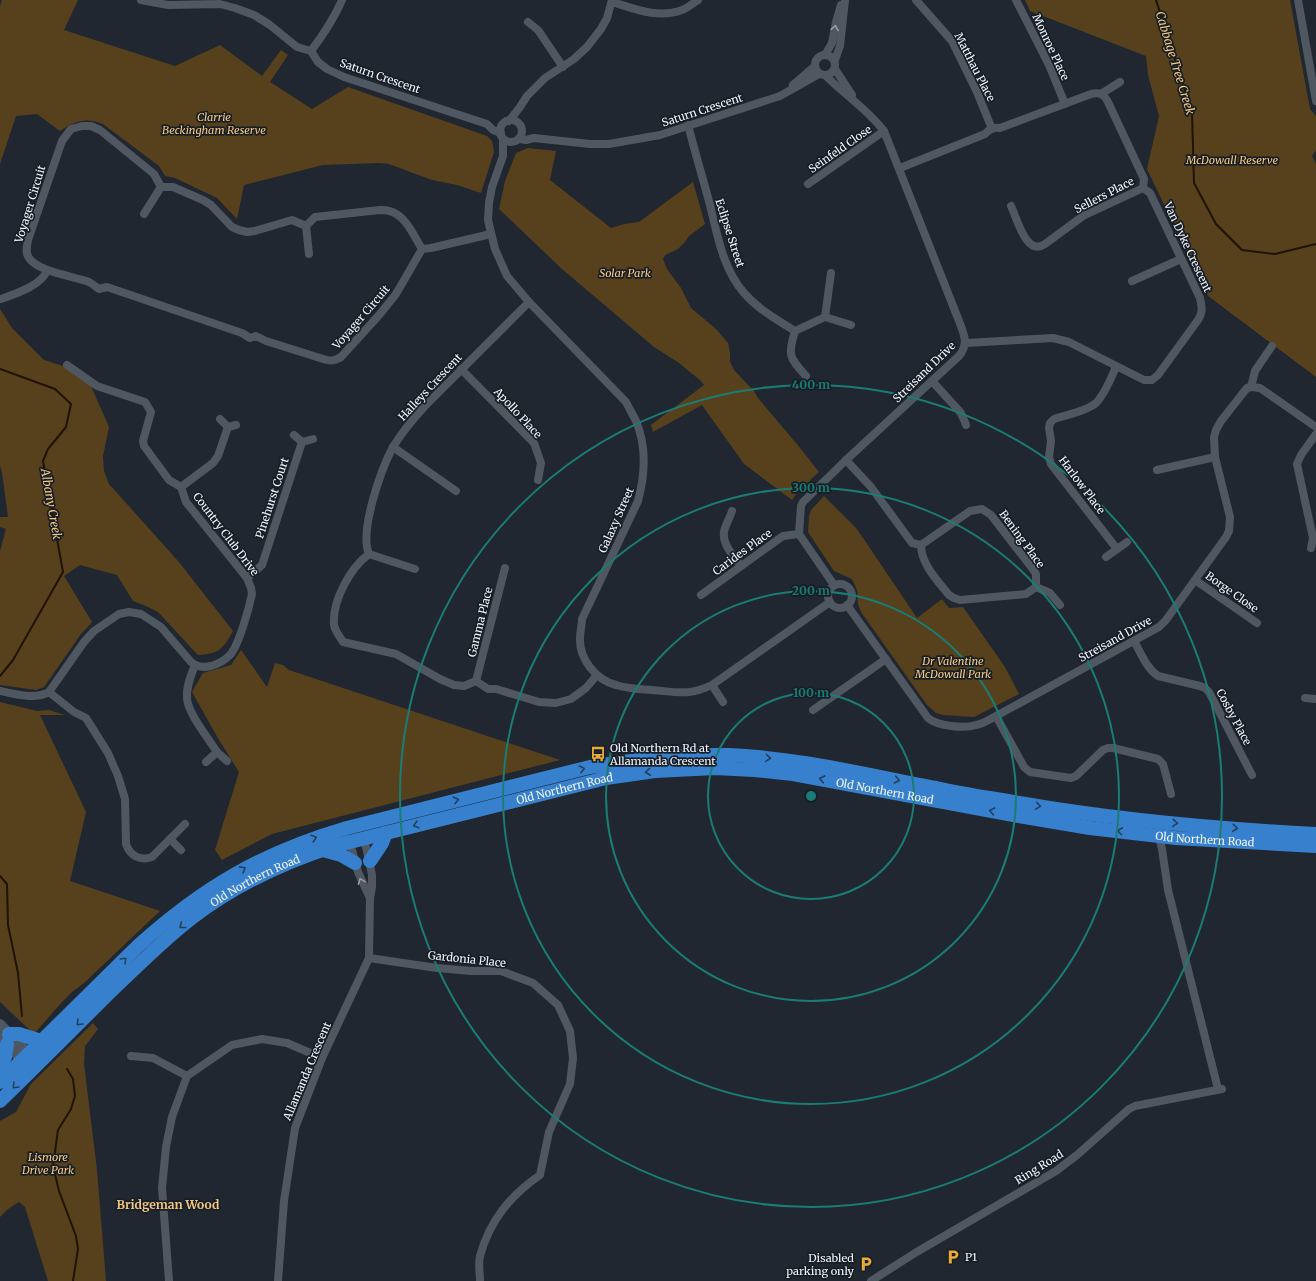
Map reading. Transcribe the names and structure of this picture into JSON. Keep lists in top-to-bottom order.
{
  "streets": {
    "highway": ["Old Northern Road"],
    "street": [
      "Monroe Place",
      "Matthau Place",
      "Saturn Crescent",
      "Seinfeld Close",
      "Sellers Place",
      "Voyager Circuit",
      "Eclipse Street",
      "Van Dyke Crescent",
      "Streisand Drive",
      "Halleys Crescent",
      "Apollo Place",
      "Harlow Place",
      "Pinehurst Court",
      "Galaxy Street",
      "Country Club Drive",
      "Bening Place",
      "Carides Place",
      "Borge Close",
      "Gamma Place",
      "Cosby Place",
      "Gardonia Place",
      "Allamanda Crescent",
      "Ring Road"
    ]
  },
  "crossings": [
    ["Saturn Crescent", "Eclipse Street"],
    ["Saturn Crescent", "Streisand Drive"],
    ["Saturn Crescent", "Galaxy Street"],
    ["Seinfeld Close", "Streisand Drive"],
    ["Sellers Place", "Van Dyke Crescent"],
    ["Van Dyke Crescent", "Streisand Drive"],
    ["Van Dyke Crescent", "Harlow Place"],
    ["Streisand Drive", "Galaxy Street"],
    ["Streisand Drive", "Carides Place"],
    ["Streisand Drive", "Borge Close"],
    ["Streisand Drive", "Cosby Place"],
    ["Halleys Crescent", "Apollo Place"],
    ["Halleys Crescent", "Galaxy Street"],
    ["Pinehurst Court", "Country Club Drive"],
    ["Old Northern Road", "Allamanda Crescent"],
    ["Old Northern Road", "Ring Road"],
    ["Gardonia Place", "Allamanda Crescent"]
  ],
  "districts": ["Bridgeman Wood"],
  "water": ["Cabbage Tree Creek", "Albany Creek"],
  "parks": [
    "Clarrie Beckingham Reserve",
    "McDowall Reserve",
    "Solar Park",
    "Dr Valentine McDowall Park",
    "Lismore Drive Park"
  ],
  "places": {
    "bus stop": ["Old Northern Rd at Allamanda Crescent"],
    "parking": ["P1", "Disabled parking only"]
  },
  "rings": [
    "400 m",
    "300 m",
    "200 m",
    "100 m"
  ]
}
